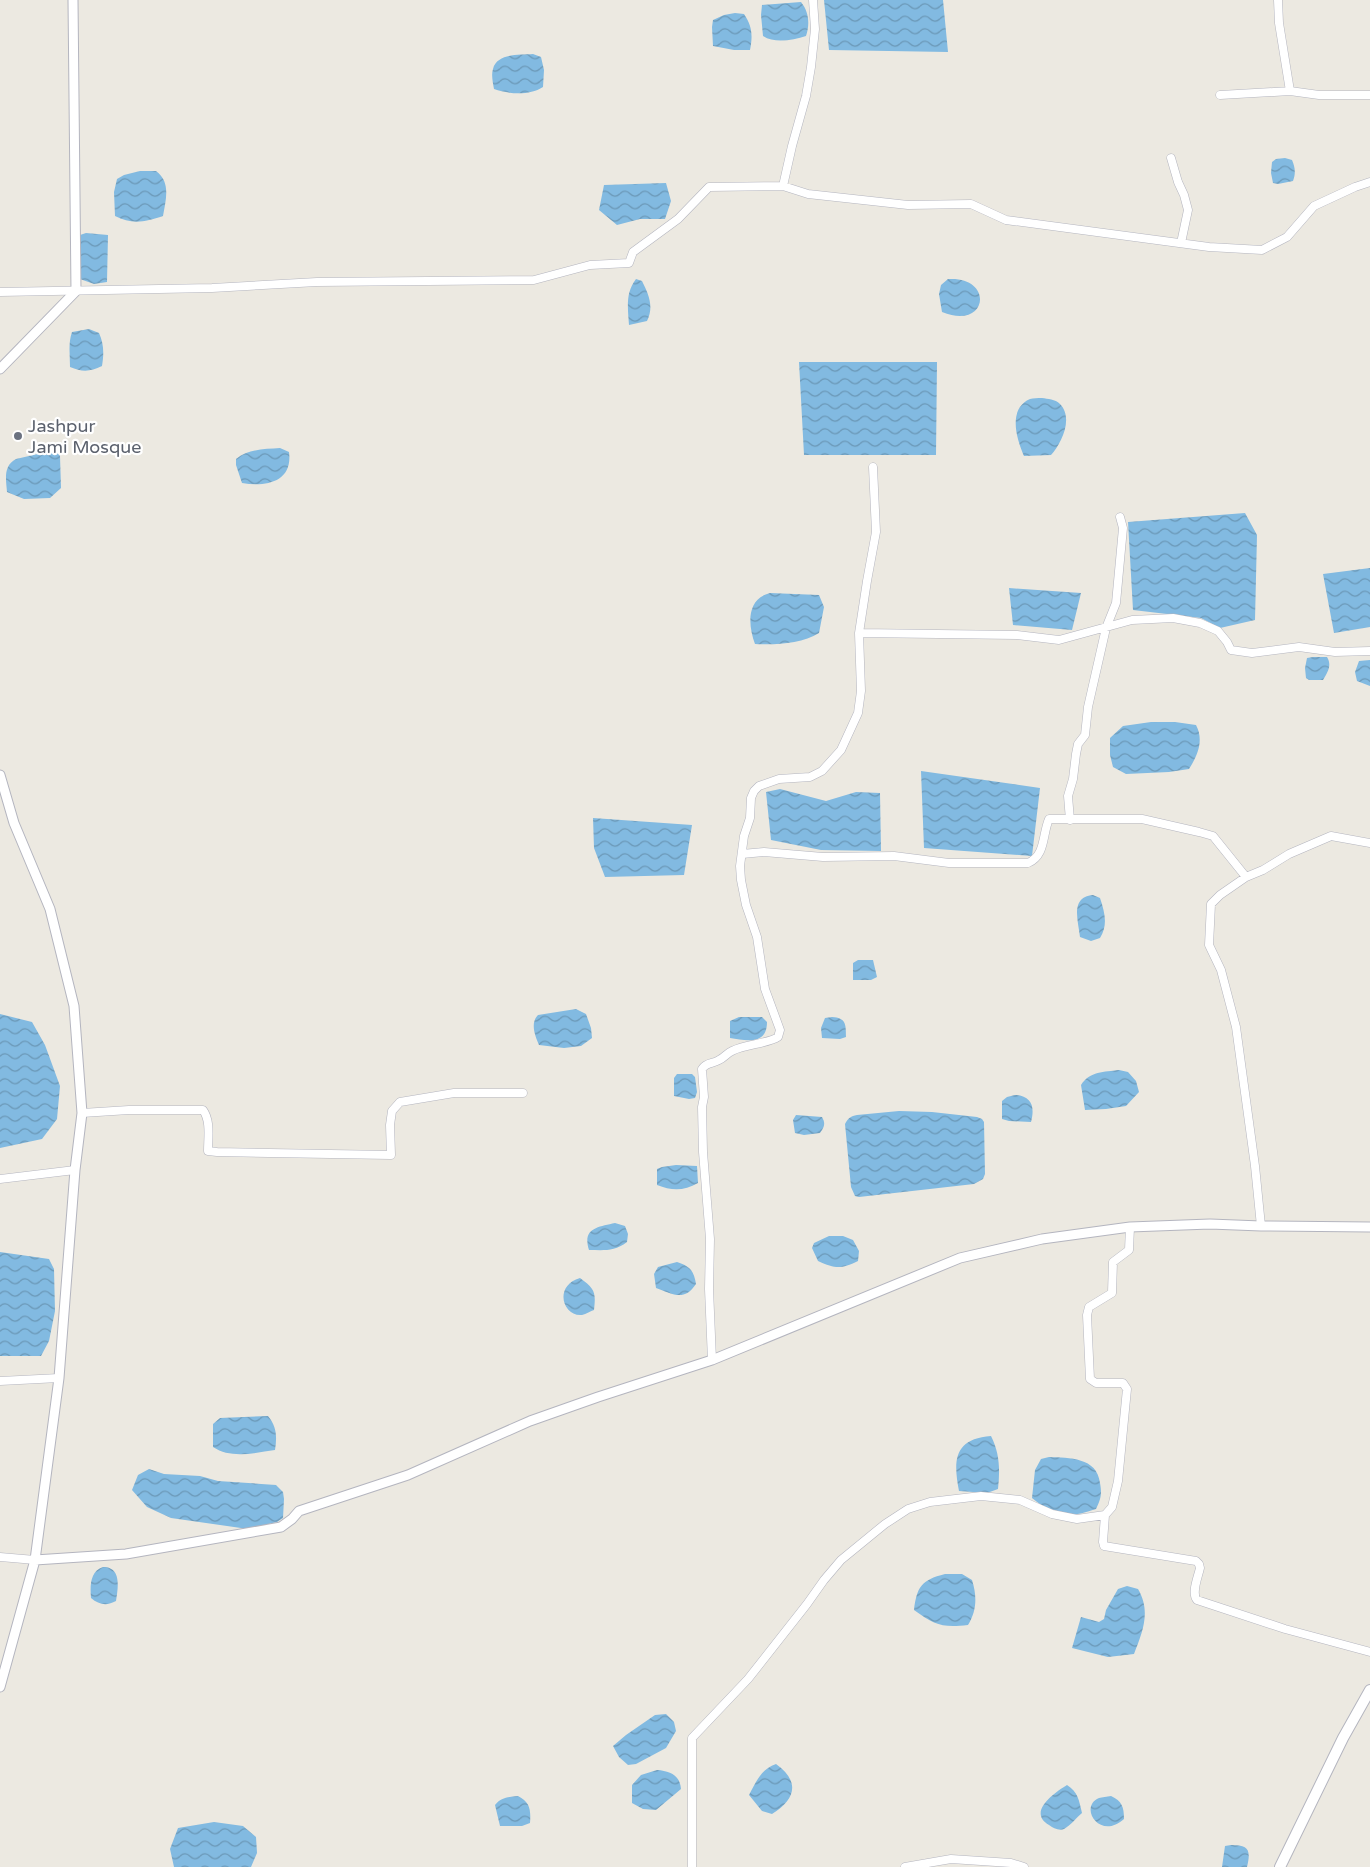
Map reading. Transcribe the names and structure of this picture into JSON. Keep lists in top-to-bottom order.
{
  "places": ["Jashpur Jami Mosque"]
}
